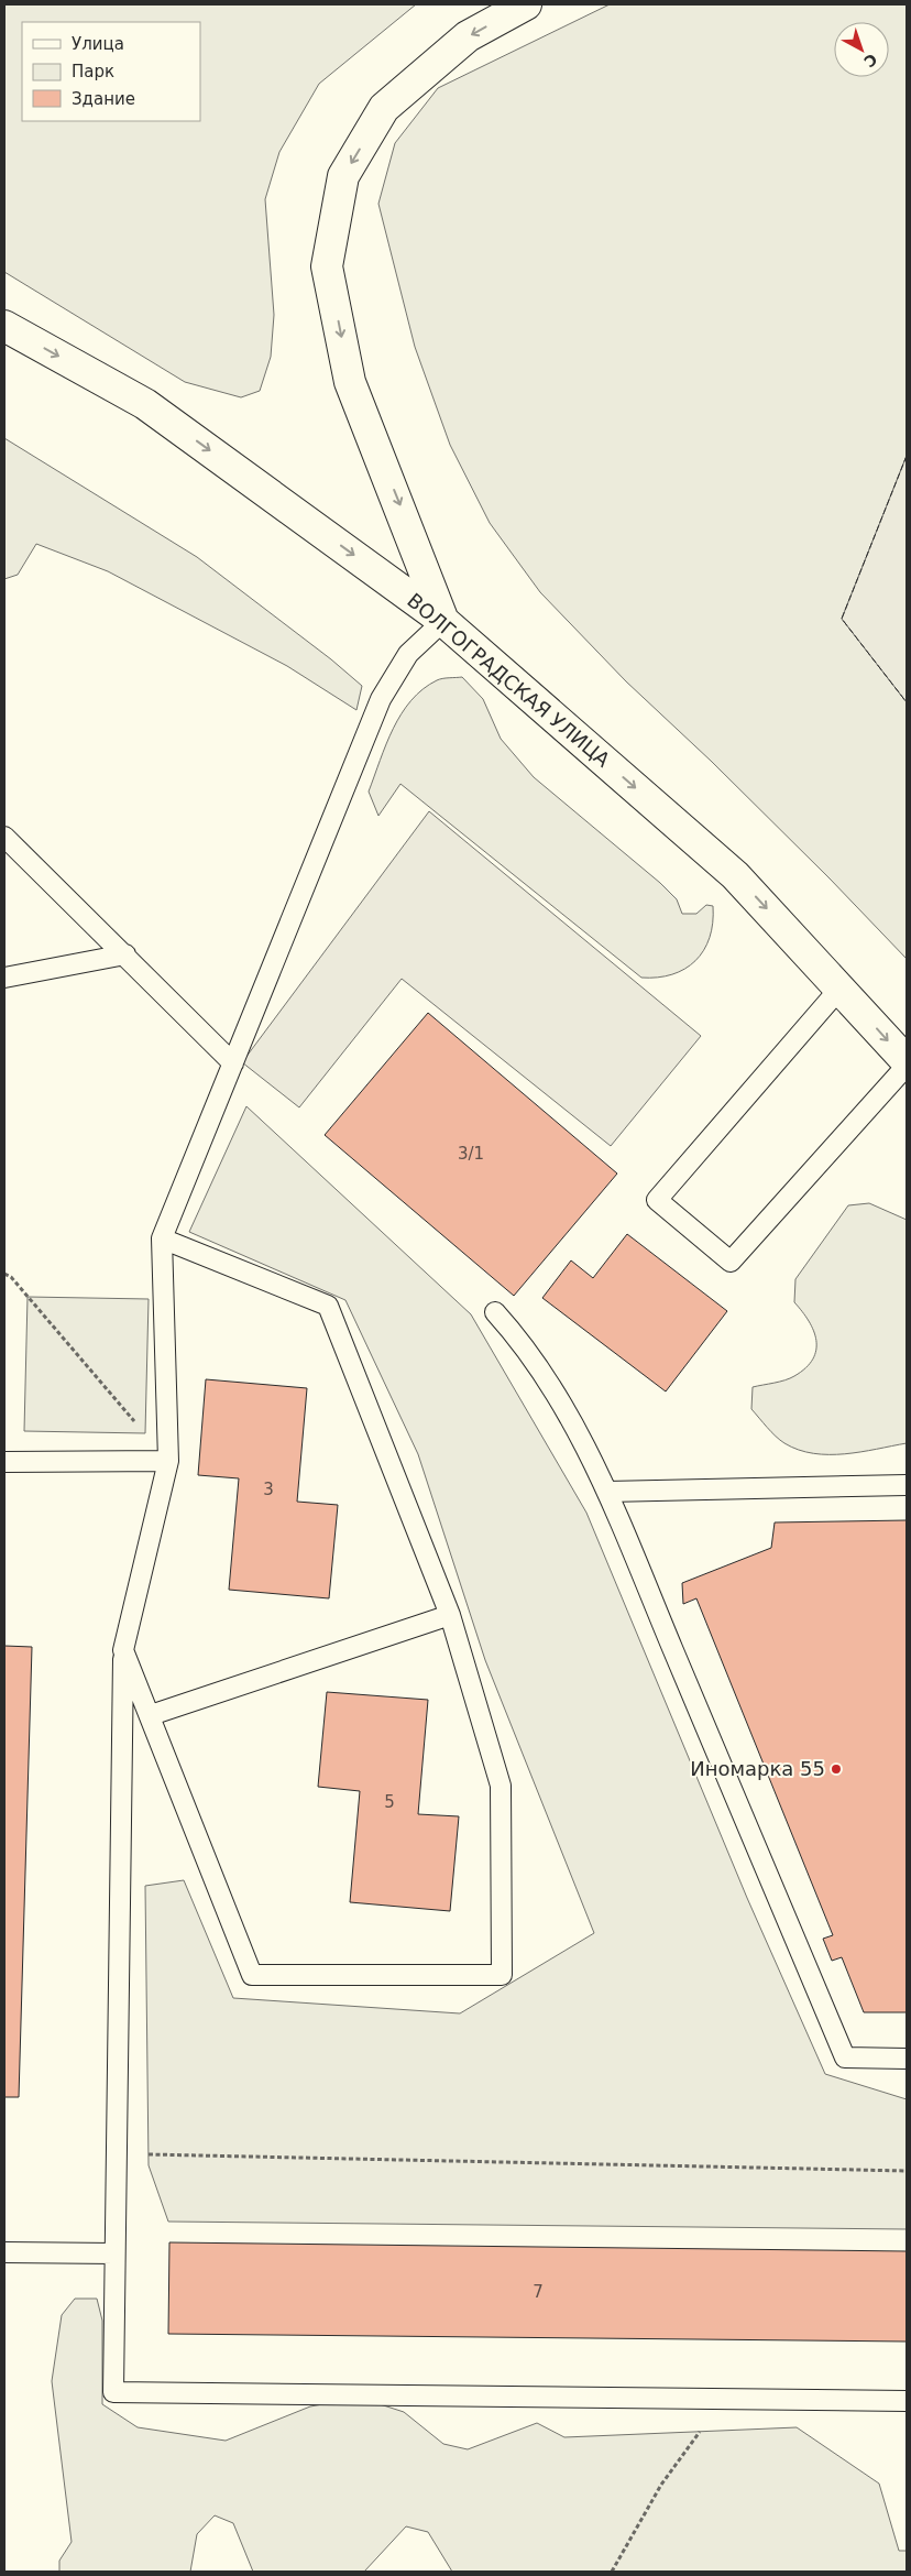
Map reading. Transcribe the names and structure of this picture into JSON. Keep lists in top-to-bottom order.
{
  "streets": {
    "main road": ["ВОЛГОГРАДСКАЯ УЛИЦА"]
  },
  "one_way": ["ВОЛГОГРАДСКАЯ УЛИЦА"],
  "places": ["Иномарка 55"],
  "house_numbers": [
    "3/1",
    "3",
    "5",
    "7"
  ],
  "legend": ["Улица", "Парк", "Здание"],
  "north": "bottom right"
}
